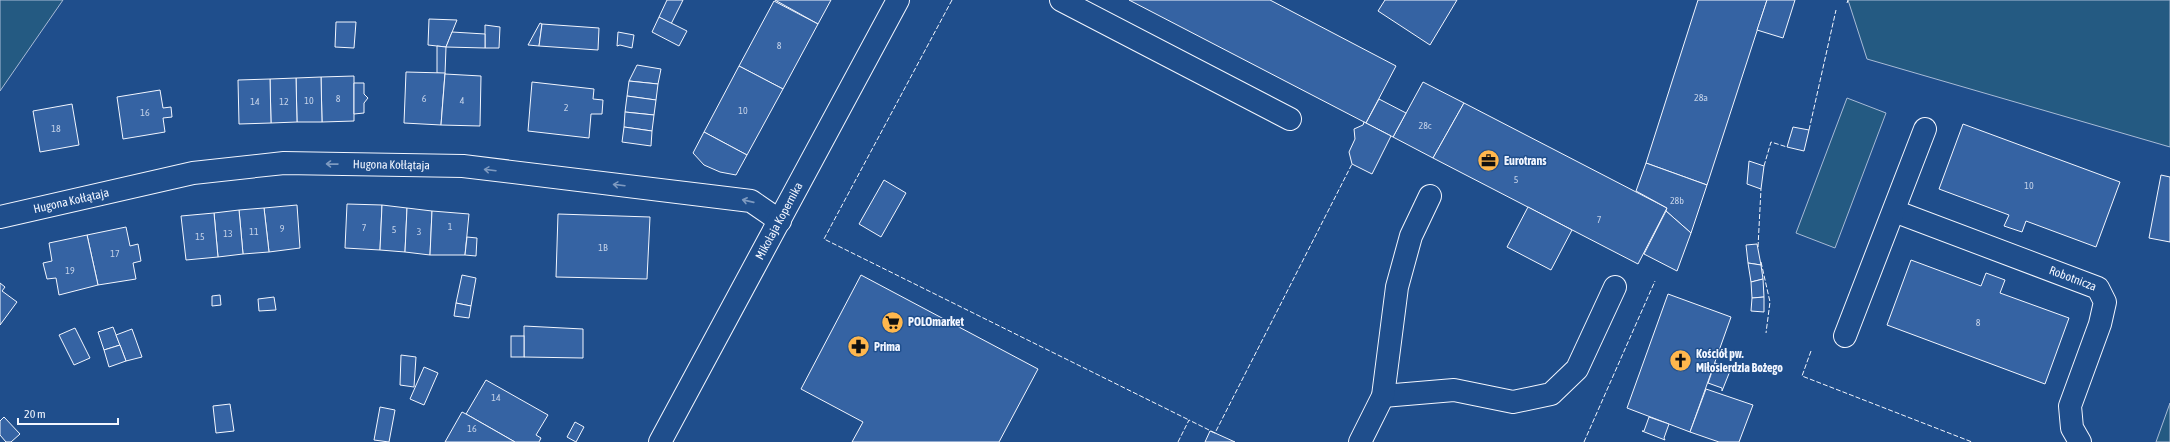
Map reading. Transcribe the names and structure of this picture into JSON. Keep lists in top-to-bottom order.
{
  "streets": {
    "street": ["Hugona Kołłątaja", "Mikołaja Kopernika", "Robotnicza"]
  },
  "crossings": [
    ["Hugona Kołłątaja", "Mikołaja Kopernika"]
  ],
  "one_way": ["Hugona Kołłątaja"],
  "places": {
    "office": ["Eurotrans"],
    "supermarket": ["POLOmarket"],
    "pharmacy": ["Prima"],
    "church": ["Kościół pw. Miłosierdzia Bożego"]
  },
  "house_numbers": [
    "8",
    "28a",
    "8",
    "6",
    "10",
    "4",
    "14",
    "12",
    "2",
    "10",
    "16",
    "28c",
    "18",
    "5",
    "10",
    "28b",
    "7",
    "1",
    "7",
    "9",
    "5",
    "11",
    "3",
    "13",
    "15",
    "1B",
    "17",
    "19",
    "8",
    "14",
    "16"
  ],
  "scale_bar": "20 m"
}
